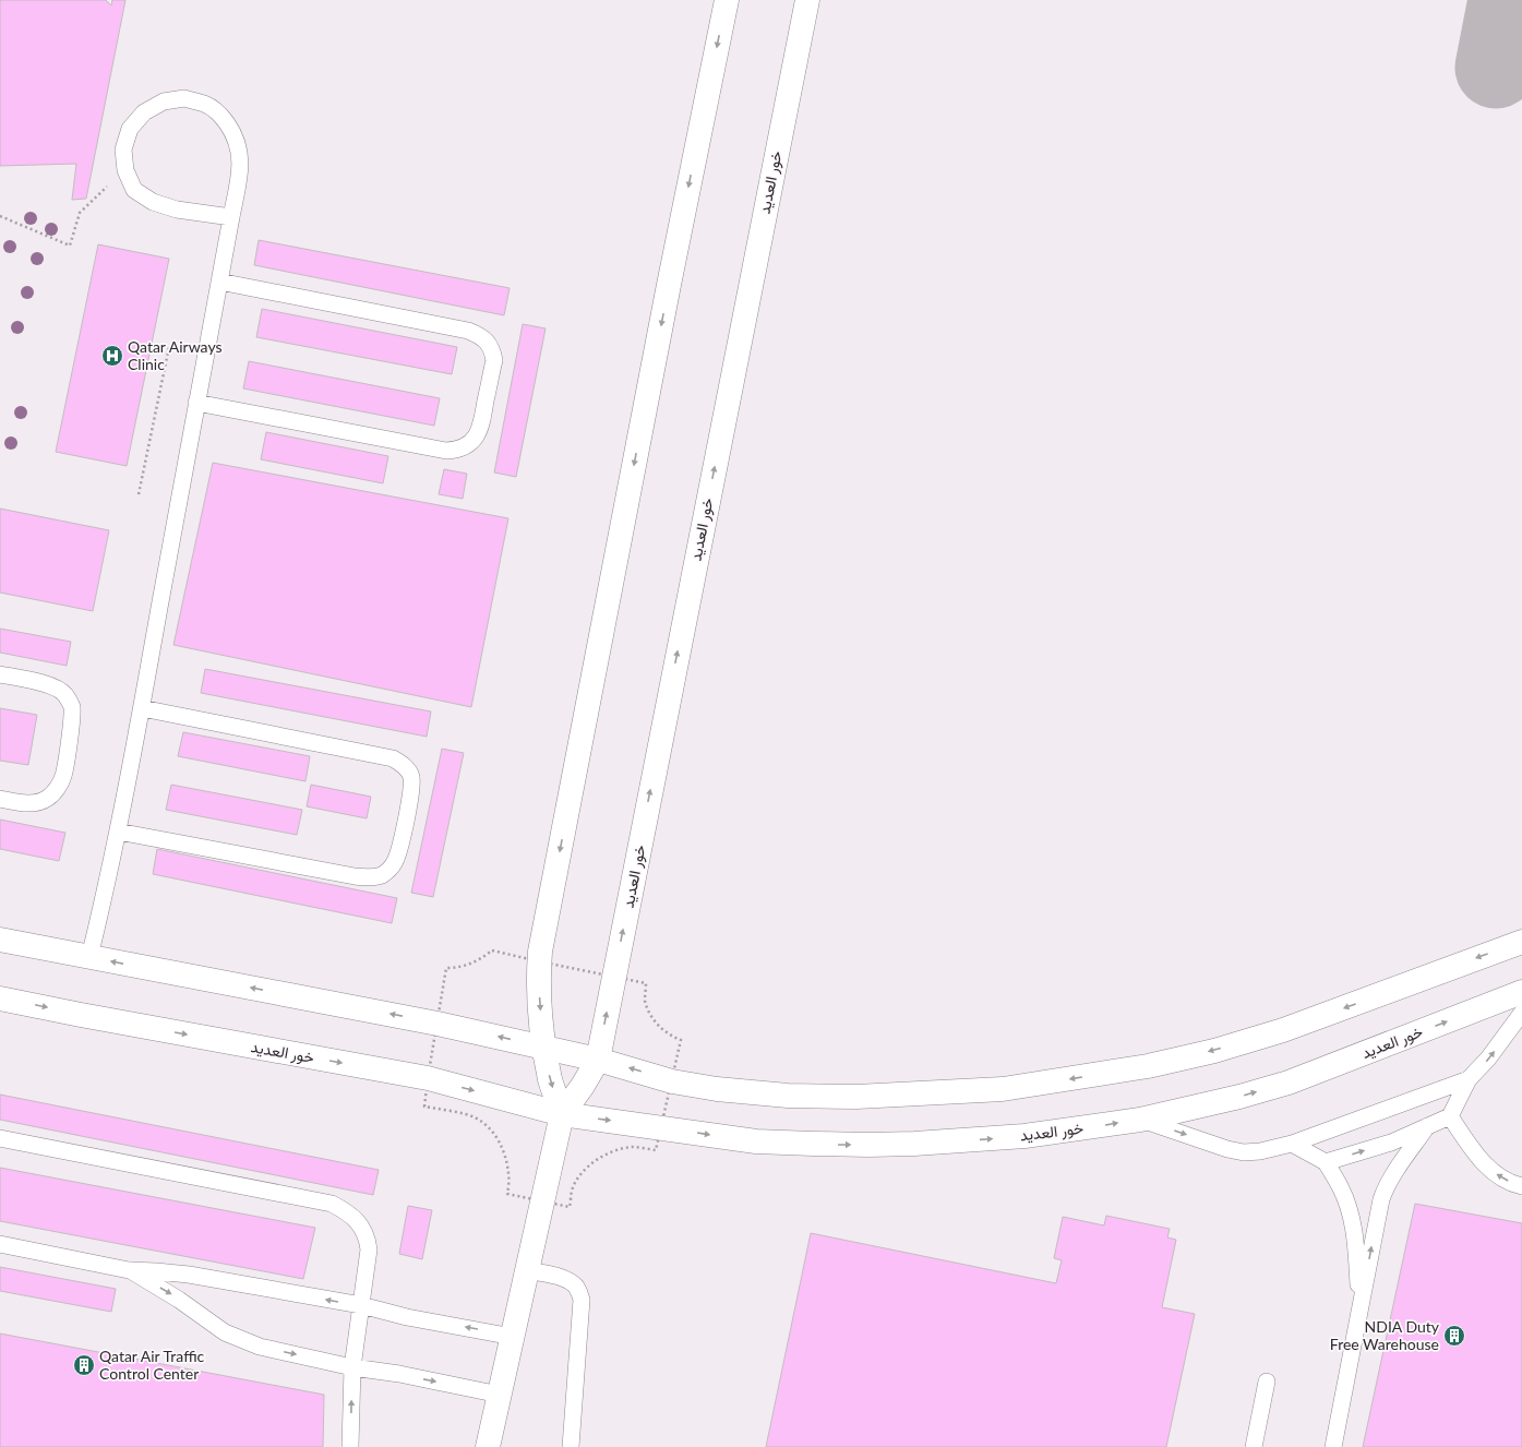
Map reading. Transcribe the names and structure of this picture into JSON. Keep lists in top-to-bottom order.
{
  "streets": {
    "street": ["خور العديد"]
  },
  "places": {
    "hospital": ["Qatar Airways Clinic"],
    "building": ["NDIA Duty Free Warehouse", "Qatar Air Traffic Control Center"]
  }
}
